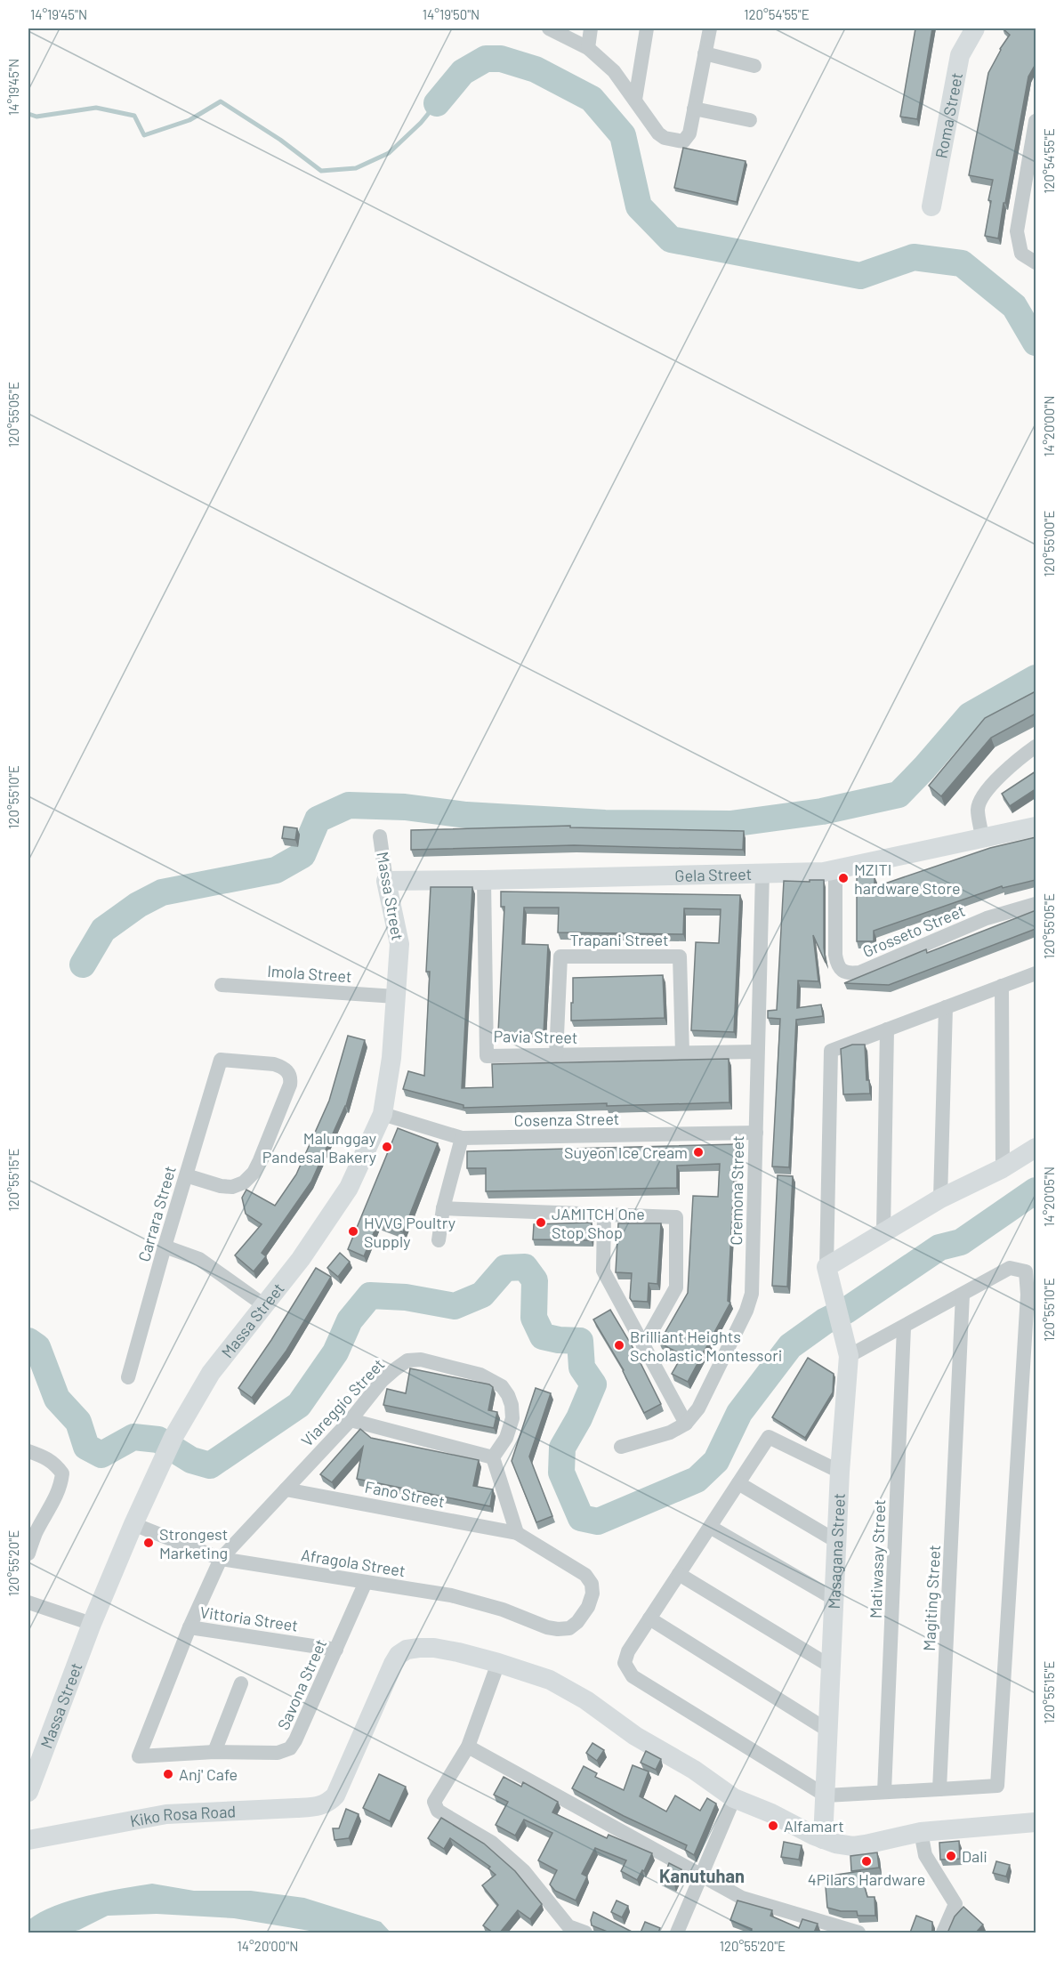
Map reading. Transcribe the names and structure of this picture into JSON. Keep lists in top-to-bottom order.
{
  "streets": {
    "street": [
      "Roma Street",
      "Gela Street",
      "Massa Street",
      "Grosseto Street",
      "Trapani Street",
      "Imola Street",
      "Pavia Street",
      "Cosenza Street",
      "Cremona Street",
      "Carrara Street",
      "Viareggio Street",
      "Fano Street",
      "Masagana Street",
      "Matiwasay Street",
      "Afragola Street",
      "Magiting Street",
      "Vittoria Street",
      "Savona Street",
      "Kiko Rosa Road"
    ]
  },
  "crossings": [
    ["Gela Street", "Massa Street"],
    ["Gela Street", "Grosseto Street"],
    ["Gela Street", "Pavia Street"],
    ["Gela Street", "Cremona Street"],
    ["Massa Street", "Imola Street"],
    ["Massa Street", "Cosenza Street"],
    ["Massa Street", "Afragola Street"],
    ["Trapani Street", "Pavia Street"],
    ["Pavia Street", "Cremona Street"],
    ["Cosenza Street", "Cremona Street"],
    ["Viareggio Street", "Fano Street"],
    ["Viareggio Street", "Afragola Street"],
    ["Viareggio Street", "Vittoria Street"],
    ["Viareggio Street", "Savona Street"],
    ["Fano Street", "Afragola Street"],
    ["Afragola Street", "Savona Street"],
    ["Vittoria Street", "Savona Street"]
  ],
  "districts": ["Kanutuhan"],
  "places": [
    "MZITI hardware Store",
    "Malunggay Pandesal Bakery",
    "Suyeon Ice Cream",
    "JAMITCH One Stop Shop",
    "HVVG Poultry Supply",
    "Brilliant Heights Scholastic Montessori",
    "Strongest Marketing",
    "Anj' Cafe",
    "Alfamart",
    "Dali",
    "4Pilars Hardware"
  ],
  "coordinates": [
    "14°19'45\"N",
    "14°19'50\"N",
    "120°54'55\"E",
    "120°55'05\"E",
    "14°20'00\"N",
    "120°55'00\"E",
    "120°55'10\"E",
    "120°55'15\"E",
    "14°20'05\"N",
    "120°55'20\"E"
  ]
}
